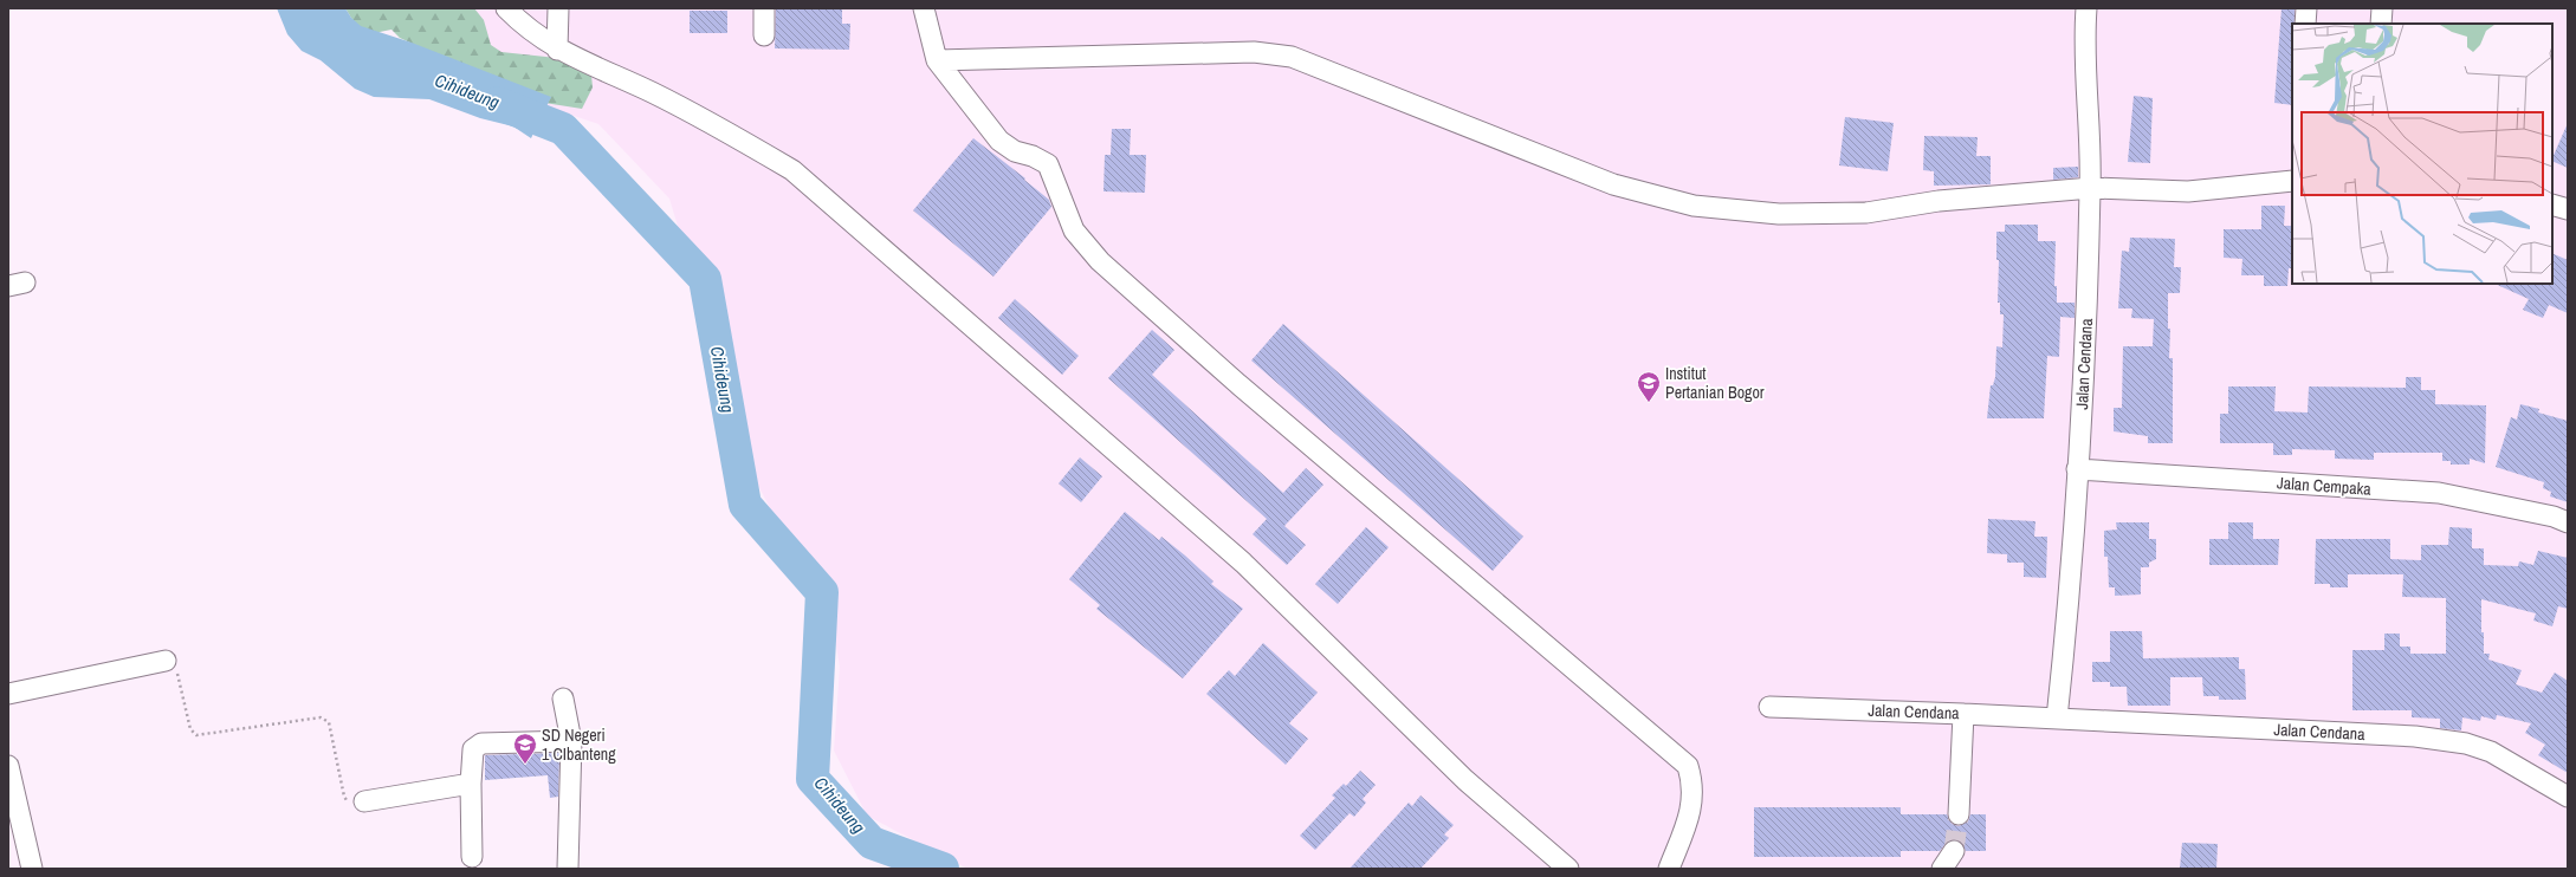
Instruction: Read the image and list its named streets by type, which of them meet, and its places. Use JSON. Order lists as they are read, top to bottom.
{
  "streets": {
    "street": ["Jalan Cendana", "Jalan Cempaka"]
  },
  "crossings": [
    ["Jalan Cendana", "Jalan Cempaka"]
  ],
  "water": ["Cihideung"],
  "places": {
    "school or university": ["Institut Pertanian Bogor", "SD Negeri 1 CIbanteng"]
  }
}
